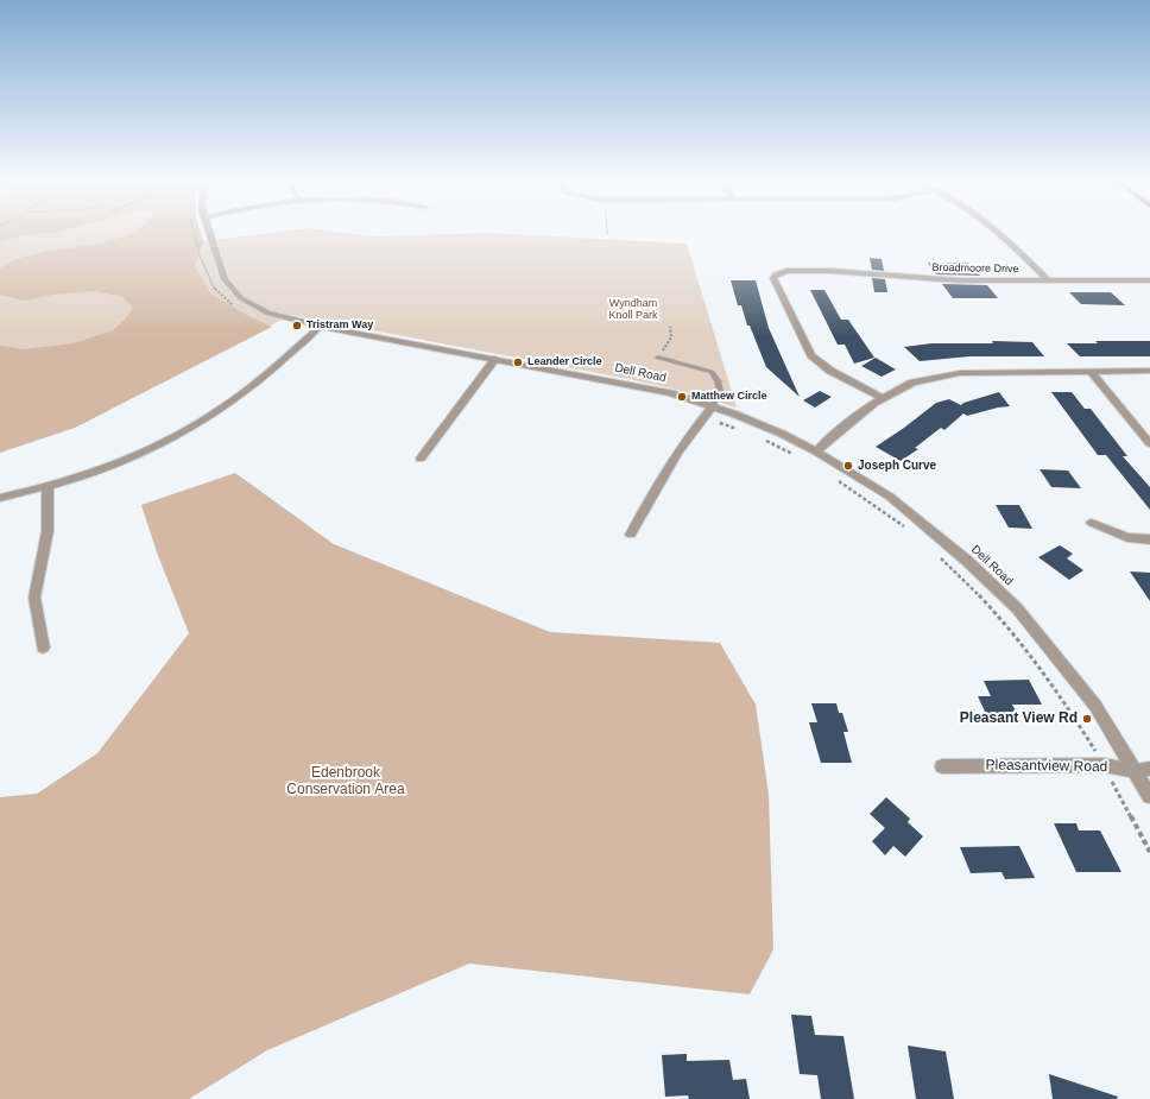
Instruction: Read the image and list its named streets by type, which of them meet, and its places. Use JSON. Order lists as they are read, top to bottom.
{
  "streets": {
    "street": ["Broadmoore Drive", "Dell Road", "Pleasantview Road"]
  },
  "crossings": [
    ["Dell Road", "Pleasantview Road"]
  ],
  "parks": ["Wyndham Knoll Park", "Edenbrook Conservation Area"],
  "places": [
    "Tristram Way",
    "Leander Circle",
    "Matthew Circle",
    "Joseph Curve",
    "Pleasant View Rd"
  ]
}
